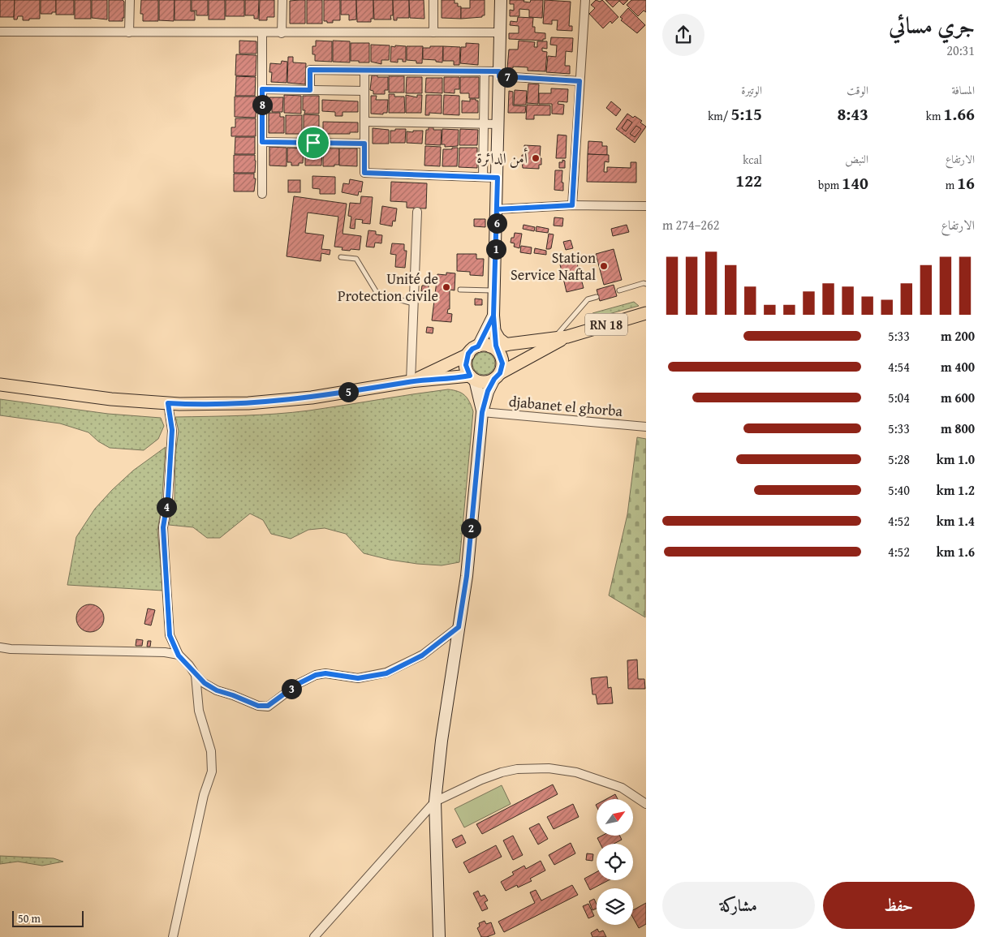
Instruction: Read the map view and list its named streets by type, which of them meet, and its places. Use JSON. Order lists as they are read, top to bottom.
{
  "streets": {
    "main road": ["RN 18"],
    "street": ["djabanet el ghorba"]
  },
  "places": ["أمن الدائرة", "Station Service Naftal", "Unité de Protection civile"],
  "scale_bar": "50 m",
  "north": "top right",
  "page": {
    "heading": ["جري مسائي", "20:31"],
    "pins": [
      "7",
      "8",
      "6",
      "1",
      "5",
      "4",
      "2",
      "3"
    ],
    "stats": [
      ["المسافة", "1.66 km"],
      ["الوقت", "8:43"],
      ["الوتيرة", "5:15 /km"],
      ["الارتفاع", "16 m"],
      ["النبض", "140 bpm"],
      ["kcal", "122"]
    ],
    "chart": ["الارتفاع", "262–274 m"],
    "list": [
      {
        "name": "200 m",
        "note": "5:33"
      },
      {
        "name": "400 m",
        "note": "4:54"
      },
      {
        "name": "600 m",
        "note": "5:04"
      },
      {
        "name": "800 m",
        "note": "5:33"
      },
      {
        "name": "1.0 km",
        "note": "5:28"
      },
      {
        "name": "1.2 km",
        "note": "5:40"
      },
      {
        "name": "1.4 km",
        "note": "4:52"
      },
      {
        "name": "1.6 km",
        "note": "4:52"
      }
    ],
    "buttons": ["حفظ", "مشاركة"],
    "scale": "50 m"
  }
}
